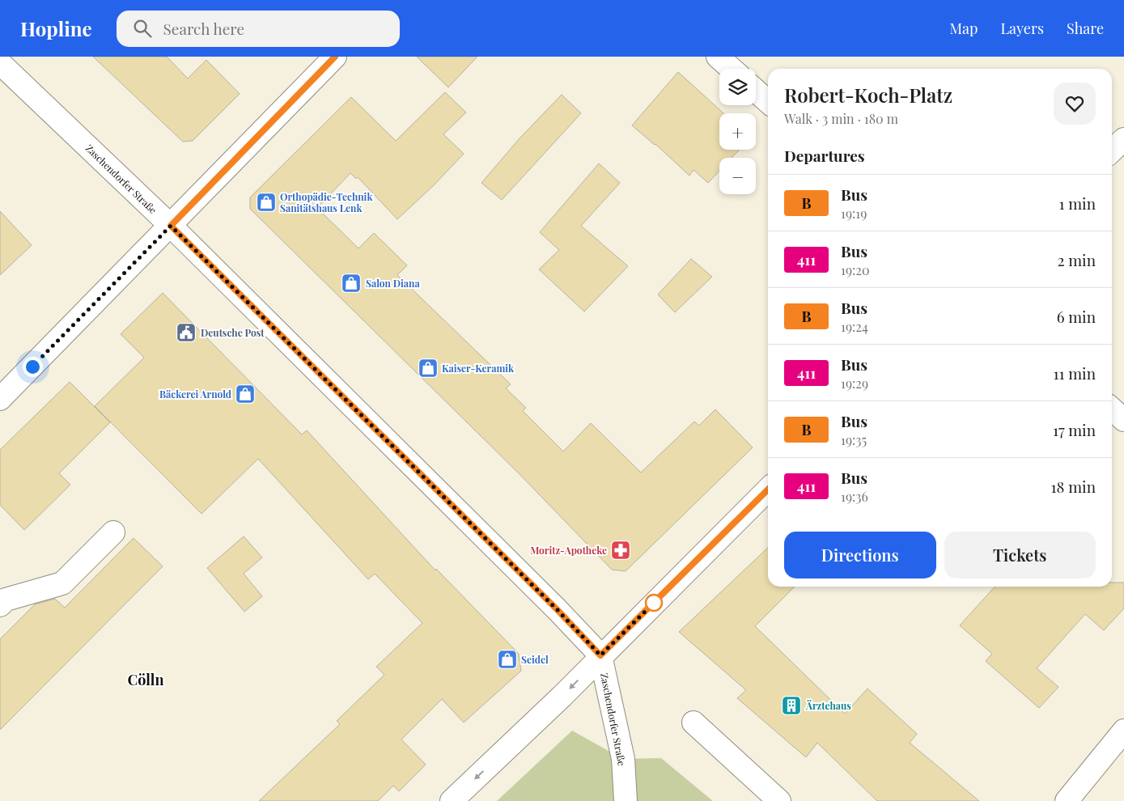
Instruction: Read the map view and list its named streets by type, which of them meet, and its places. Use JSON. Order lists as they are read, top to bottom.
{
  "streets": {
    "street": ["Zaschendorfer Straße"]
  },
  "districts": ["Cölln"],
  "places": {
    "shop": [
      "Orthopädie-Technik Sanitätshaus Lenk",
      "Salon Diana",
      "Kaiser-Keramik",
      "Bäckerei Arnold",
      "Seidel"
    ],
    "public building": ["Deutsche Post"],
    "pharmacy": ["Moritz-Apotheke"],
    "building": ["Ärztehaus"]
  },
  "lines": ["bus line B"],
  "page": {
    "header": "Hopline",
    "search": "Search here",
    "nav": ["Map", "Layers", "Share"],
    "map_buttons": ["+", "−"],
    "heading": [
      ["Robert-Koch-Platz", "Walk · 3 min · 180 m"],
      "Departures"
    ],
    "list": [
      {
        "mark": "B",
        "name": "Bus",
        "note": "19:19",
        "value": "1 min"
      },
      {
        "mark": "411",
        "name": "Bus",
        "note": "19:20",
        "value": "2 min"
      },
      {
        "mark": "B",
        "name": "Bus",
        "note": "19:24",
        "value": "6 min"
      },
      {
        "mark": "411",
        "name": "Bus",
        "note": "19:29",
        "value": "11 min"
      },
      {
        "mark": "B",
        "name": "Bus",
        "note": "19:35",
        "value": "17 min"
      },
      {
        "mark": "411",
        "name": "Bus",
        "note": "19:36",
        "value": "18 min"
      }
    ],
    "buttons": ["Directions", "Tickets"]
  }
}
